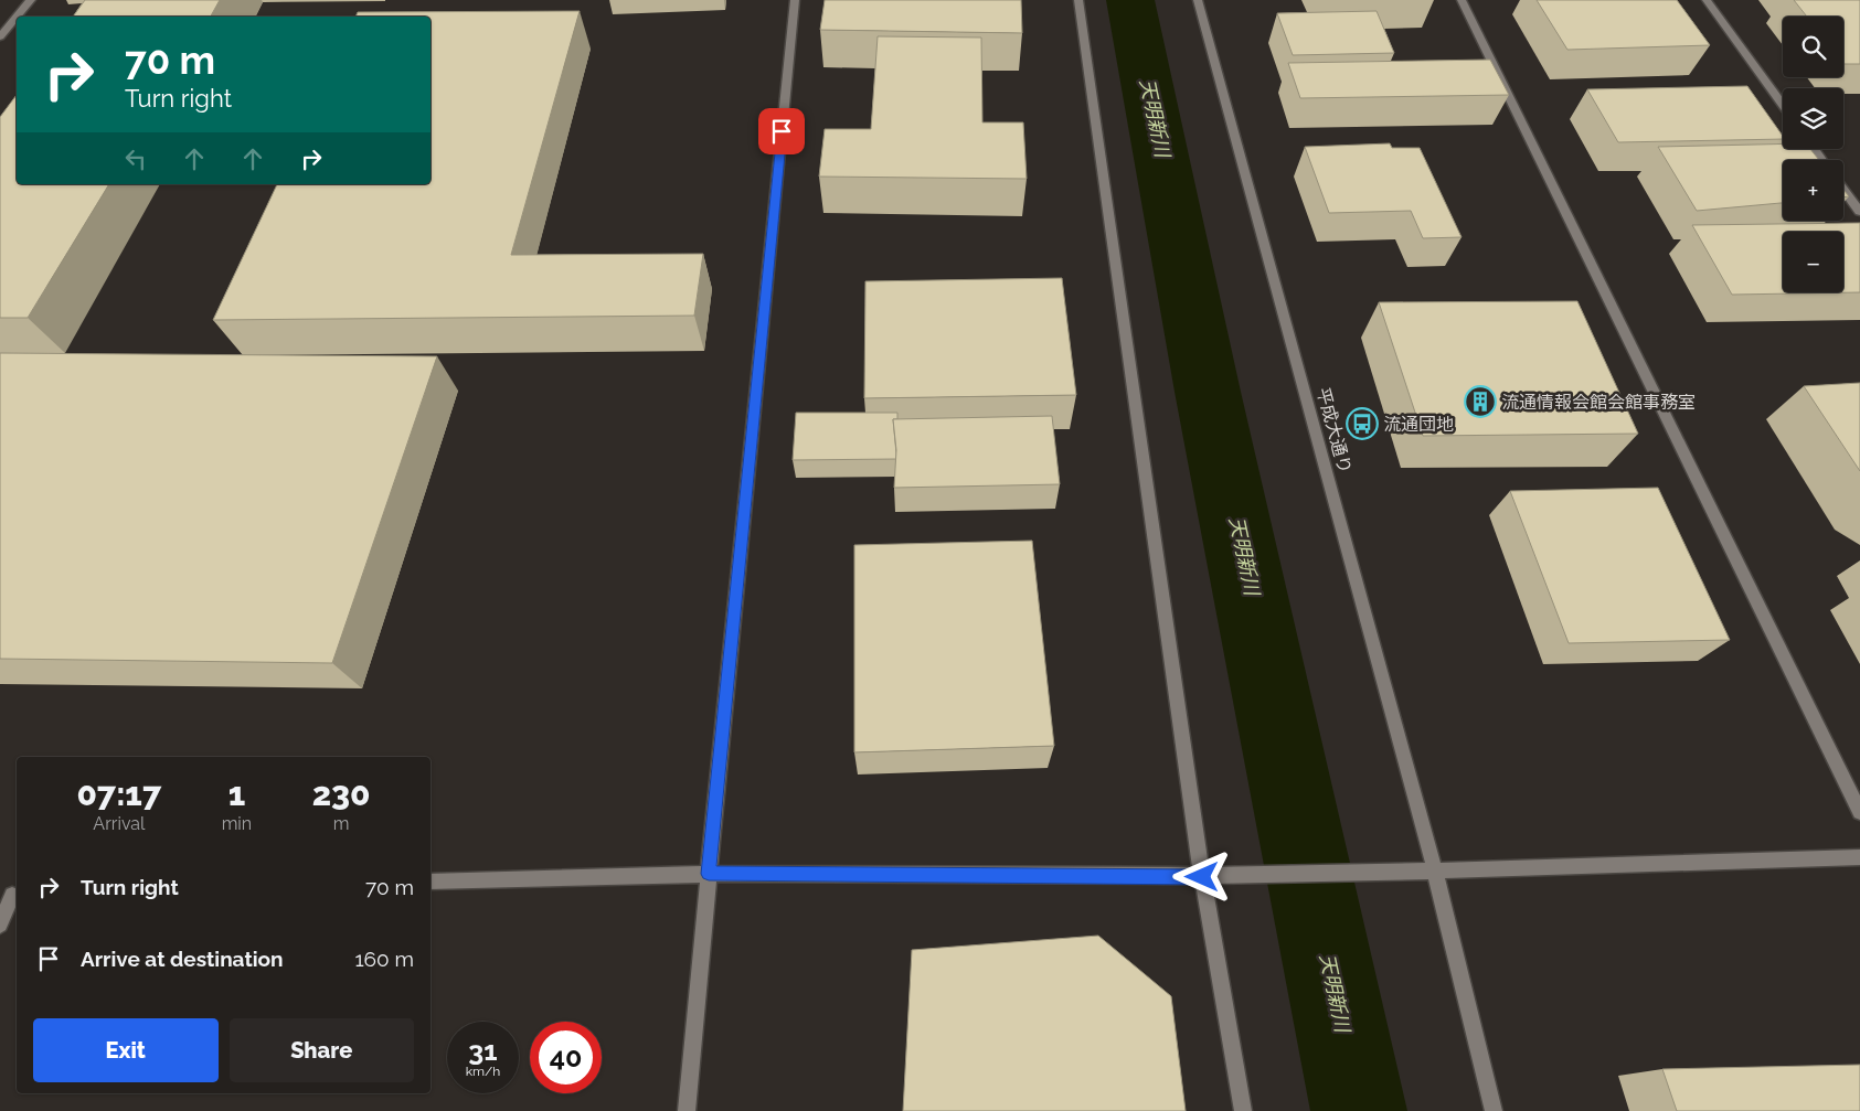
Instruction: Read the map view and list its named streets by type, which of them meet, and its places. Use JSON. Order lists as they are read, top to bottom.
{
  "streets": {
    "street": ["平成大通り"]
  },
  "water": ["天明新川"],
  "places": {
    "building": ["流通情報会館会館事務室"],
    "bus stop": ["流通団地"]
  },
  "page": {
    "map_buttons": ["+", "−"],
    "turn": ["70 m", "Turn right"],
    "eta": [
      "07:17",
      "Arrival",
      "1",
      "min",
      "230",
      "m"
    ],
    "list": [
      {
        "name": "Turn right",
        "value": "70 m"
      },
      {
        "name": "Arrive at destination",
        "value": "160 m"
      }
    ],
    "buttons": ["Exit", "Share"],
    "speed": "31 km/h",
    "limit": "40"
  }
}
